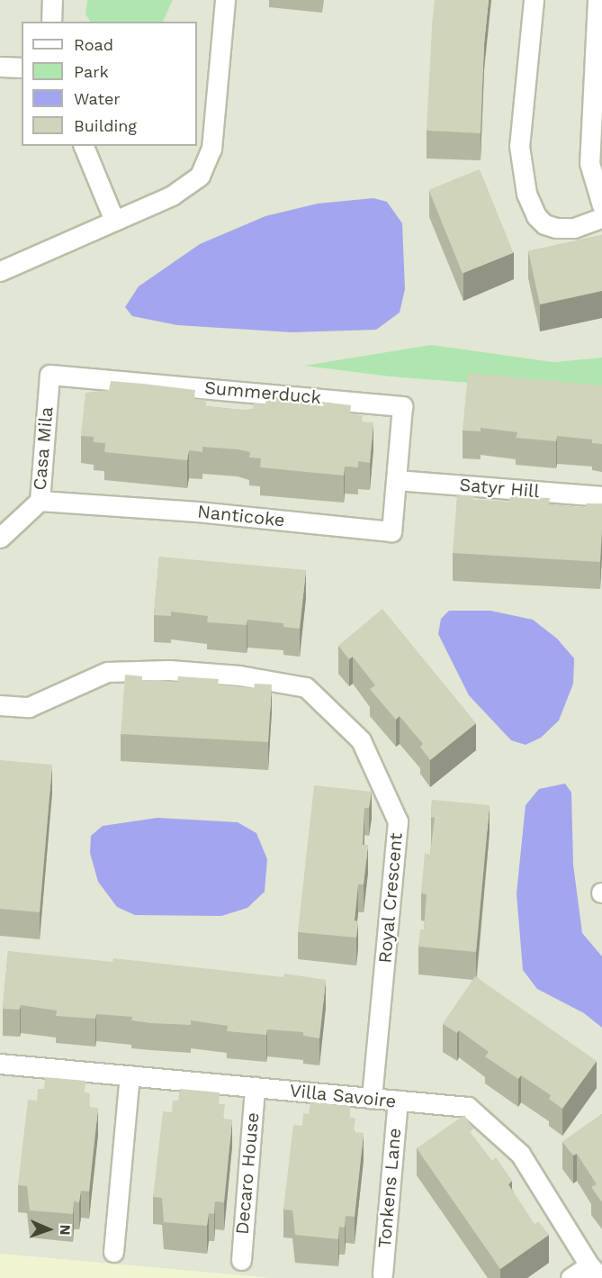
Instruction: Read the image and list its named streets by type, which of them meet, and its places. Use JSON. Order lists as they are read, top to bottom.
{
  "streets": {
    "street": [
      "Summerduck",
      "Casa Mila",
      "Satyr Hill",
      "Nanticoke",
      "Royal Crescent",
      "Villa Savoire",
      "Decaro House",
      "Tonkens Lane"
    ]
  },
  "crossings": [
    ["Summerduck", "Casa Mila"],
    ["Summerduck", "Satyr Hill"],
    ["Summerduck", "Nanticoke"],
    ["Casa Mila", "Nanticoke"],
    ["Satyr Hill", "Nanticoke"],
    ["Royal Crescent", "Villa Savoire"],
    ["Villa Savoire", "Decaro House"],
    ["Villa Savoire", "Tonkens Lane"]
  ],
  "legend": [
    "Road",
    "Park",
    "Water",
    "Building"
  ],
  "north": "right"
}
